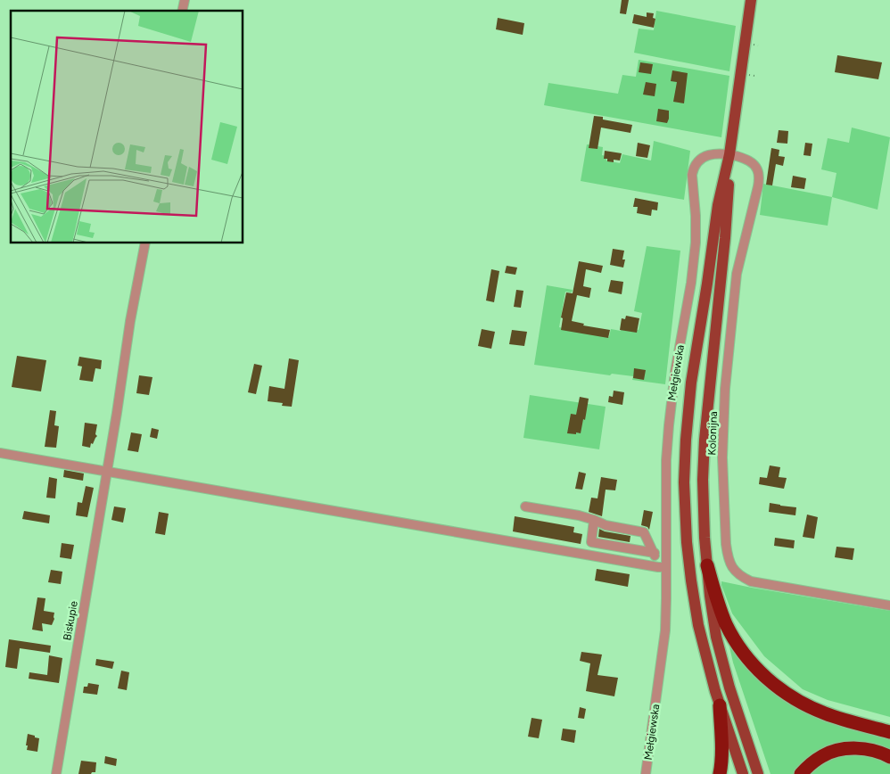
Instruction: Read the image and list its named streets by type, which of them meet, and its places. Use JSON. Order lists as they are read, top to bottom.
{
  "streets": {
    "street": ["Mełgiewska", "Kolonijna", "Biskupie"]
  },
  "crossings": [
    ["Mełgiewska", "Kolonijna"]
  ]
}
